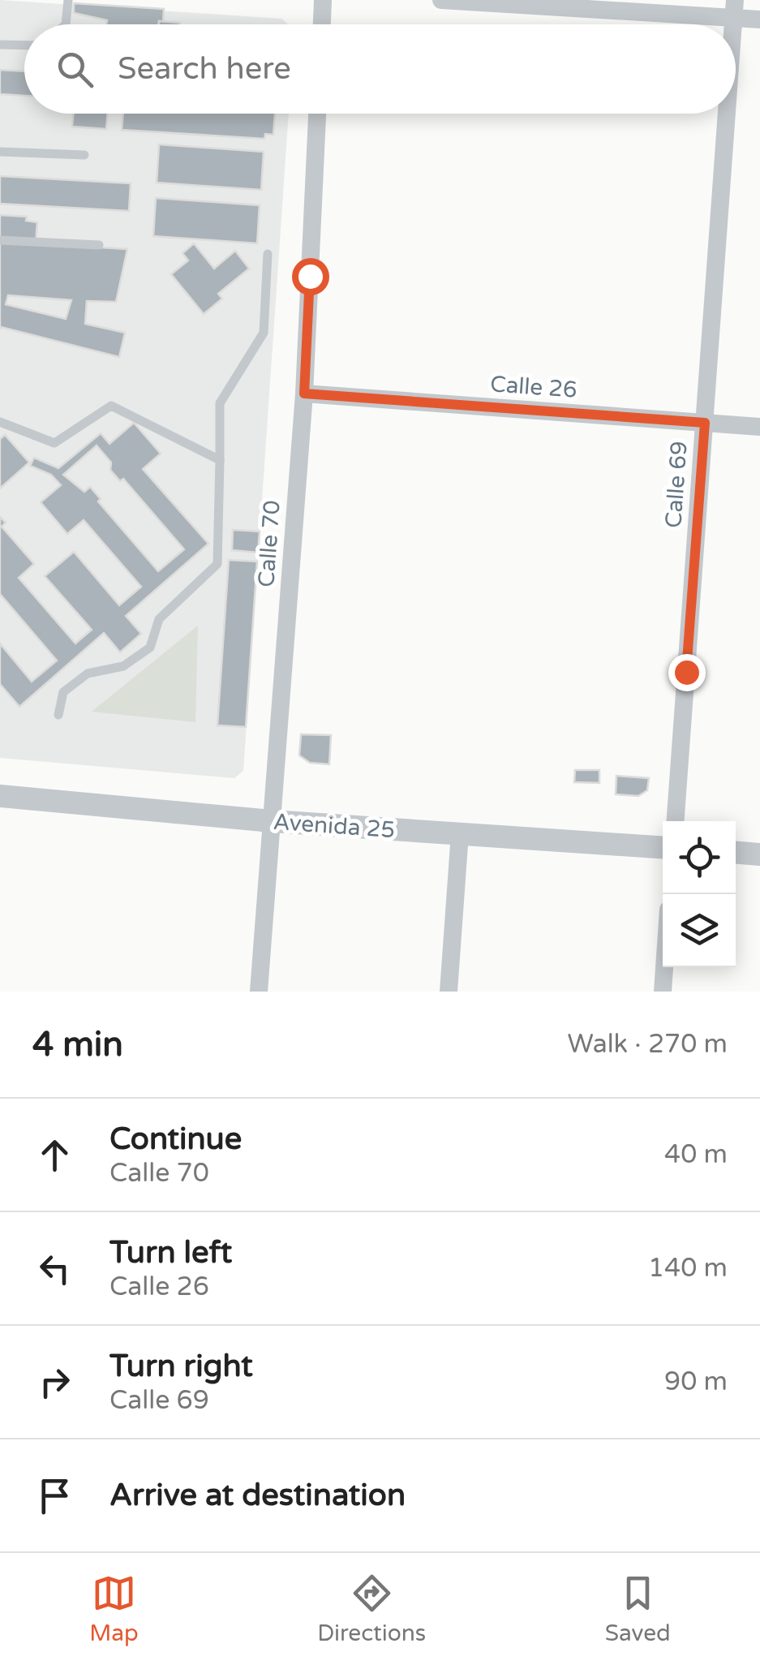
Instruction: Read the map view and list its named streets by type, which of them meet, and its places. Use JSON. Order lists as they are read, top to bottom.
{
  "streets": {
    "street": [
      "Calle 26",
      "Calle 69",
      "Calle 70",
      "Avenida 25"
    ]
  },
  "crossings": [
    ["Calle 26", "Calle 69"],
    ["Calle 26", "Calle 70"],
    ["Calle 70", "Avenida 25"]
  ],
  "page": {
    "search": "Search here",
    "heading": ["4 min", "Walk · 270 m"],
    "list": [
      ["Continue", "Calle 70", "40 m"],
      ["Turn left", "Calle 26", "140 m"],
      ["Turn right", "Calle 69", "90 m"],
      "Arrive at destination"
    ],
    "nav": ["Map", "Directions", "Saved"]
  }
}
